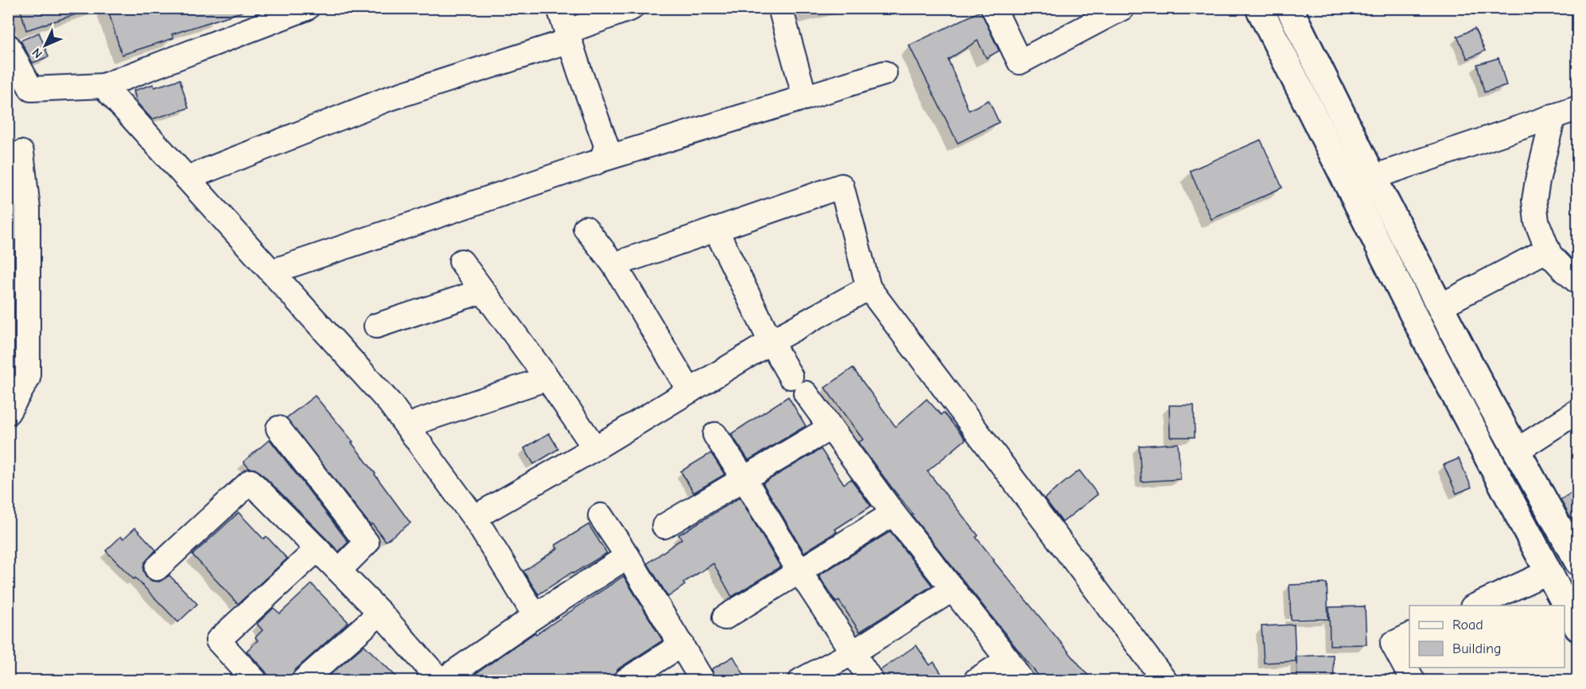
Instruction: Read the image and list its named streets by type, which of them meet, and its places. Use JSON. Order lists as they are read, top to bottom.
{
  "legend": ["Road", "Building"],
  "north": "bottom left"
}
